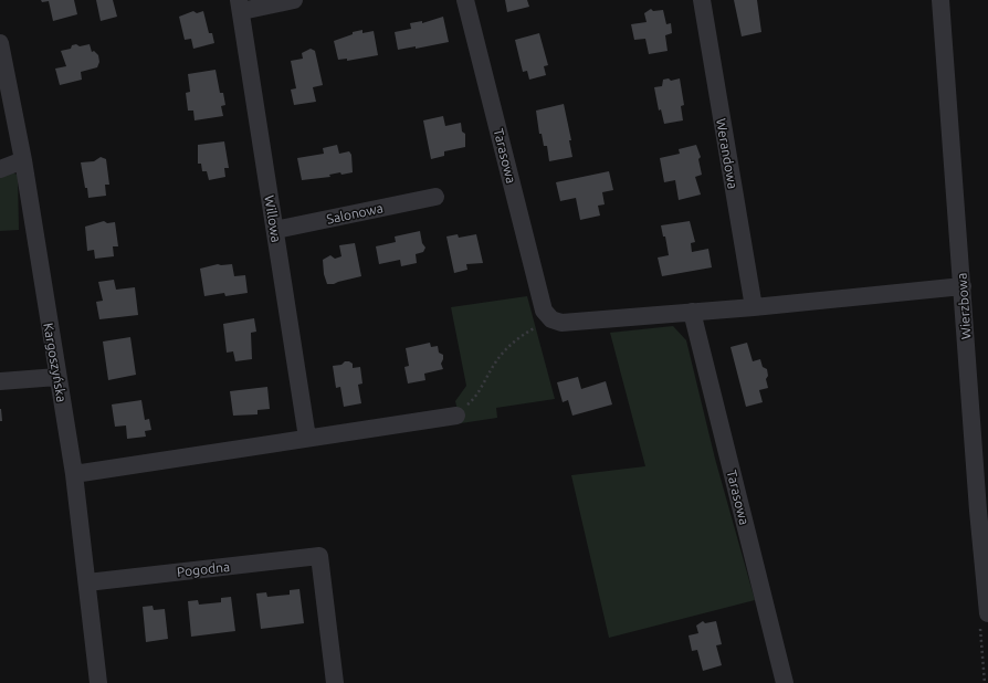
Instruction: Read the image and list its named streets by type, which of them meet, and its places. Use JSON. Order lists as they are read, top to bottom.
{
  "streets": {
    "street": [
      "Werandowa",
      "Tarasowa",
      "Salonowa",
      "Willowa",
      "Wierzbowa",
      "Kargoszyńska",
      "Pogodna"
    ]
  },
  "crossings": [
    ["Salonowa", "Willowa"],
    ["Kargoszyńska", "Pogodna"]
  ]
}
